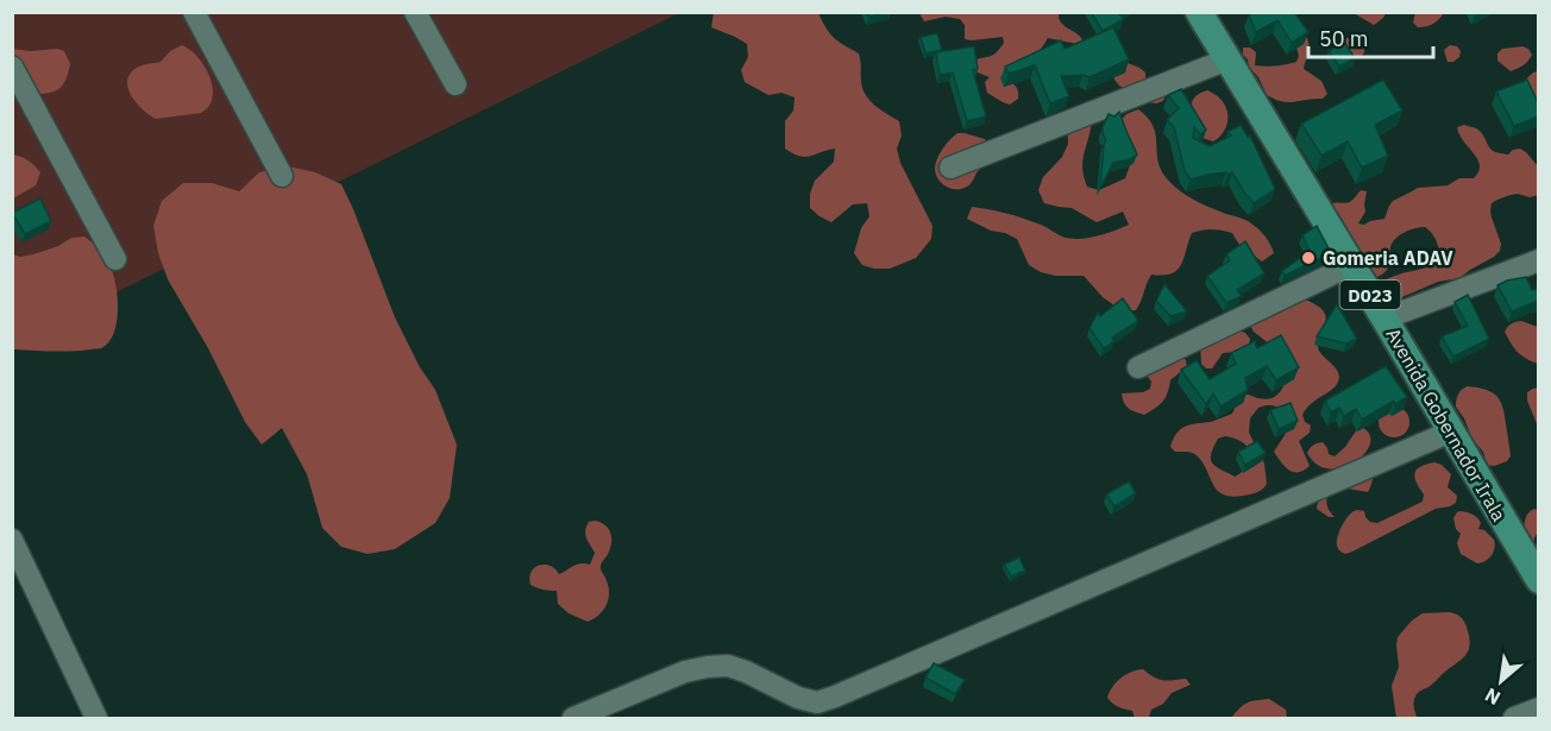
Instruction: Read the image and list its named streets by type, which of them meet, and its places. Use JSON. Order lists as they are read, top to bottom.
{
  "streets": {
    "main road": ["D023", "Avenida Gobernador Irala"]
  },
  "places": ["Gomeria ADAV"],
  "scale_bar": "50 m",
  "north": "bottom left"
}
